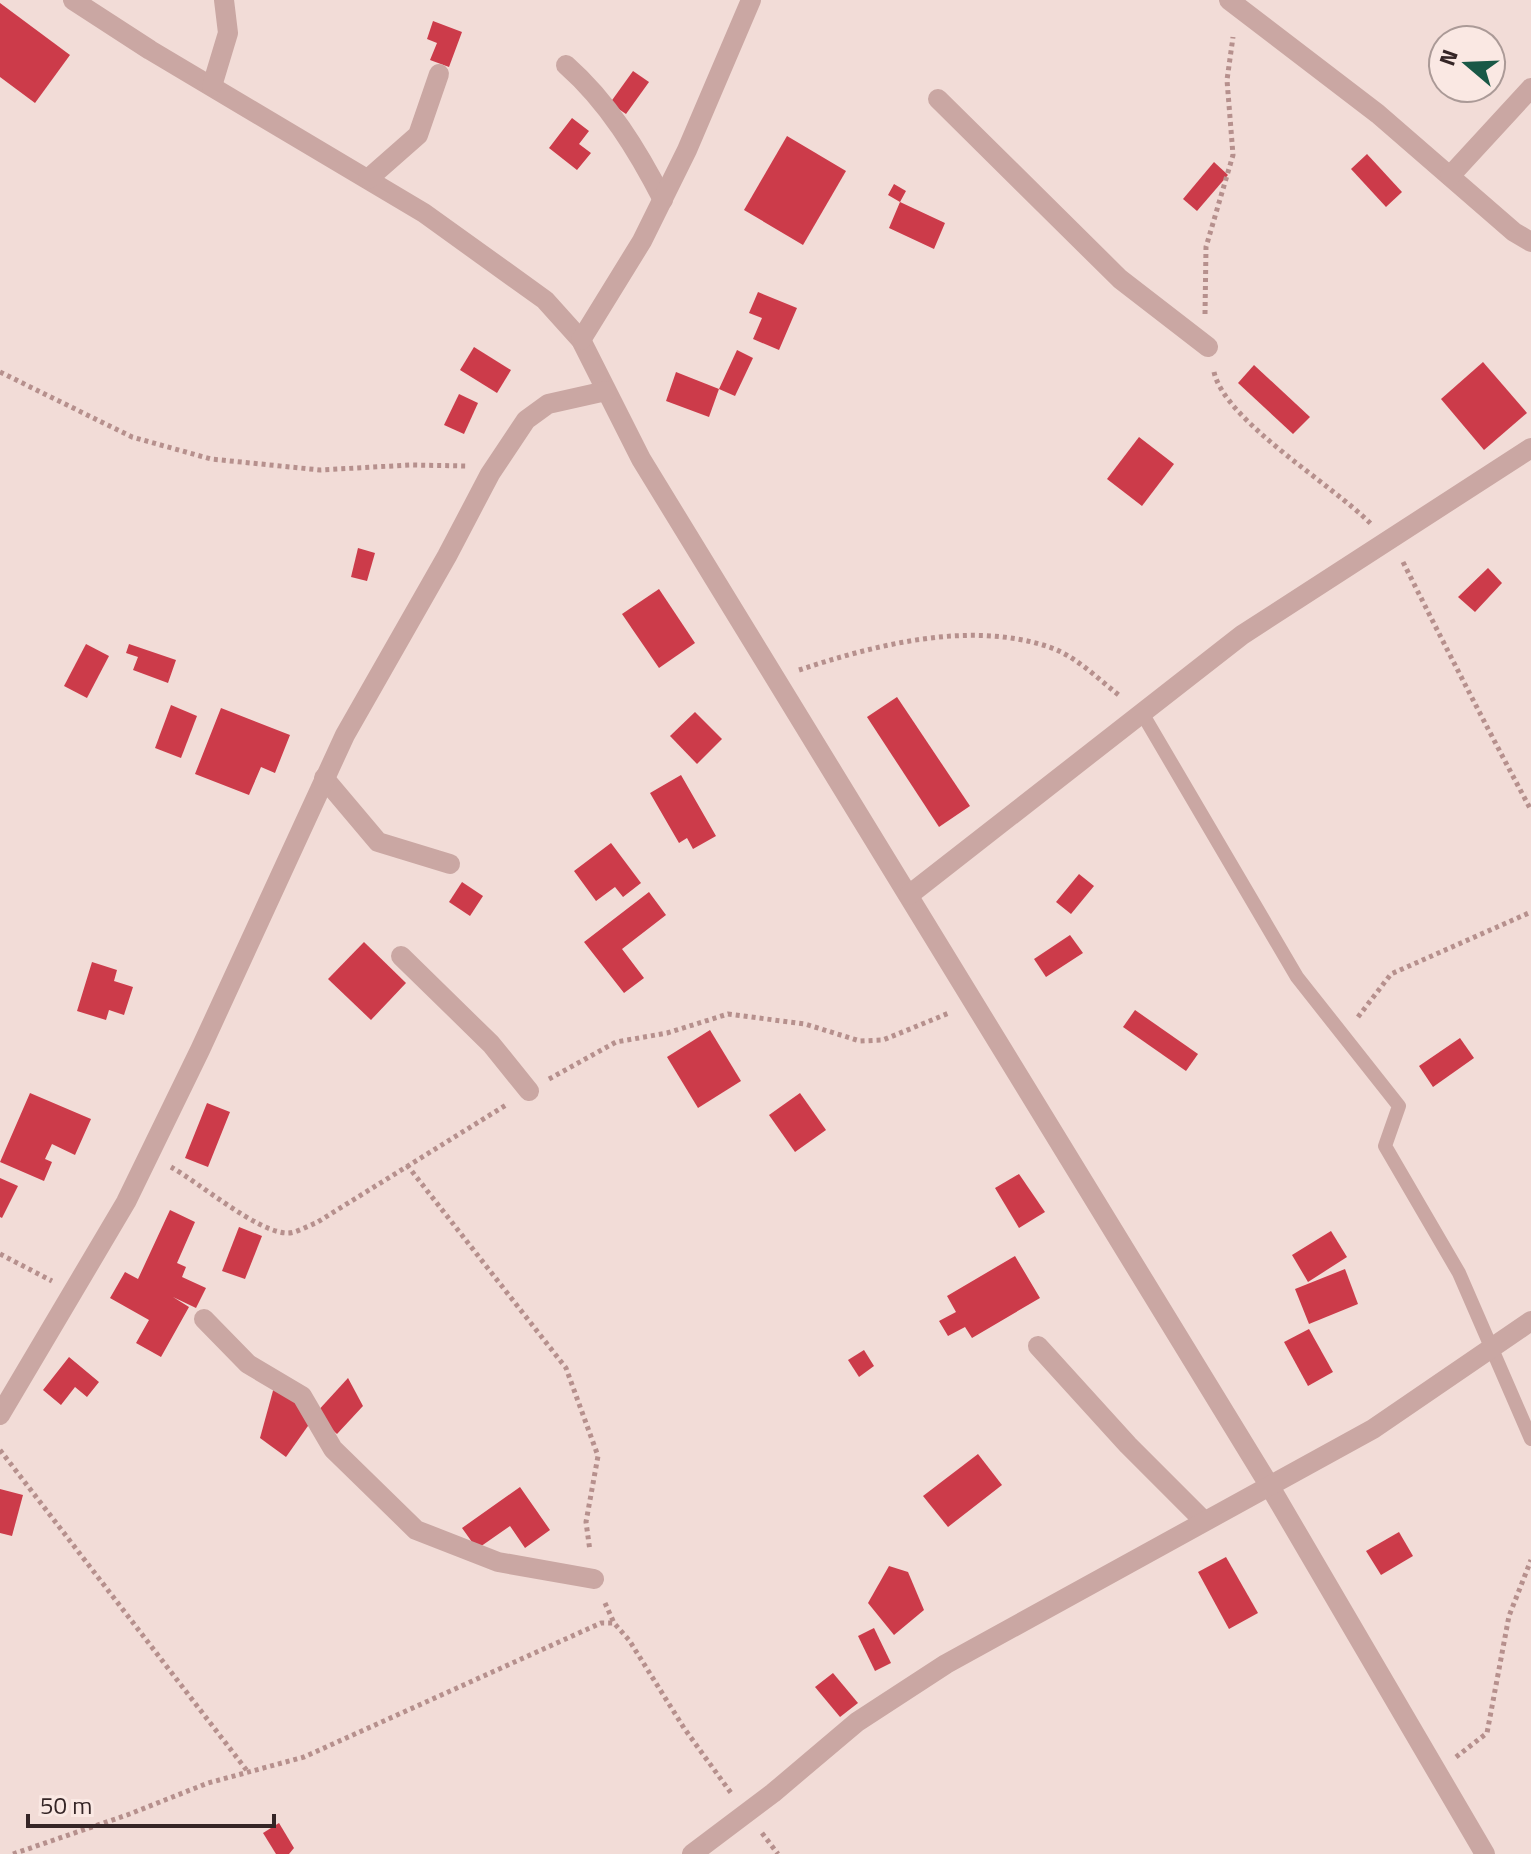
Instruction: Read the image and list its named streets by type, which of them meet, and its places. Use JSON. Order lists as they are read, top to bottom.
{
  "scale_bar": "50 m",
  "north": "left"
}
